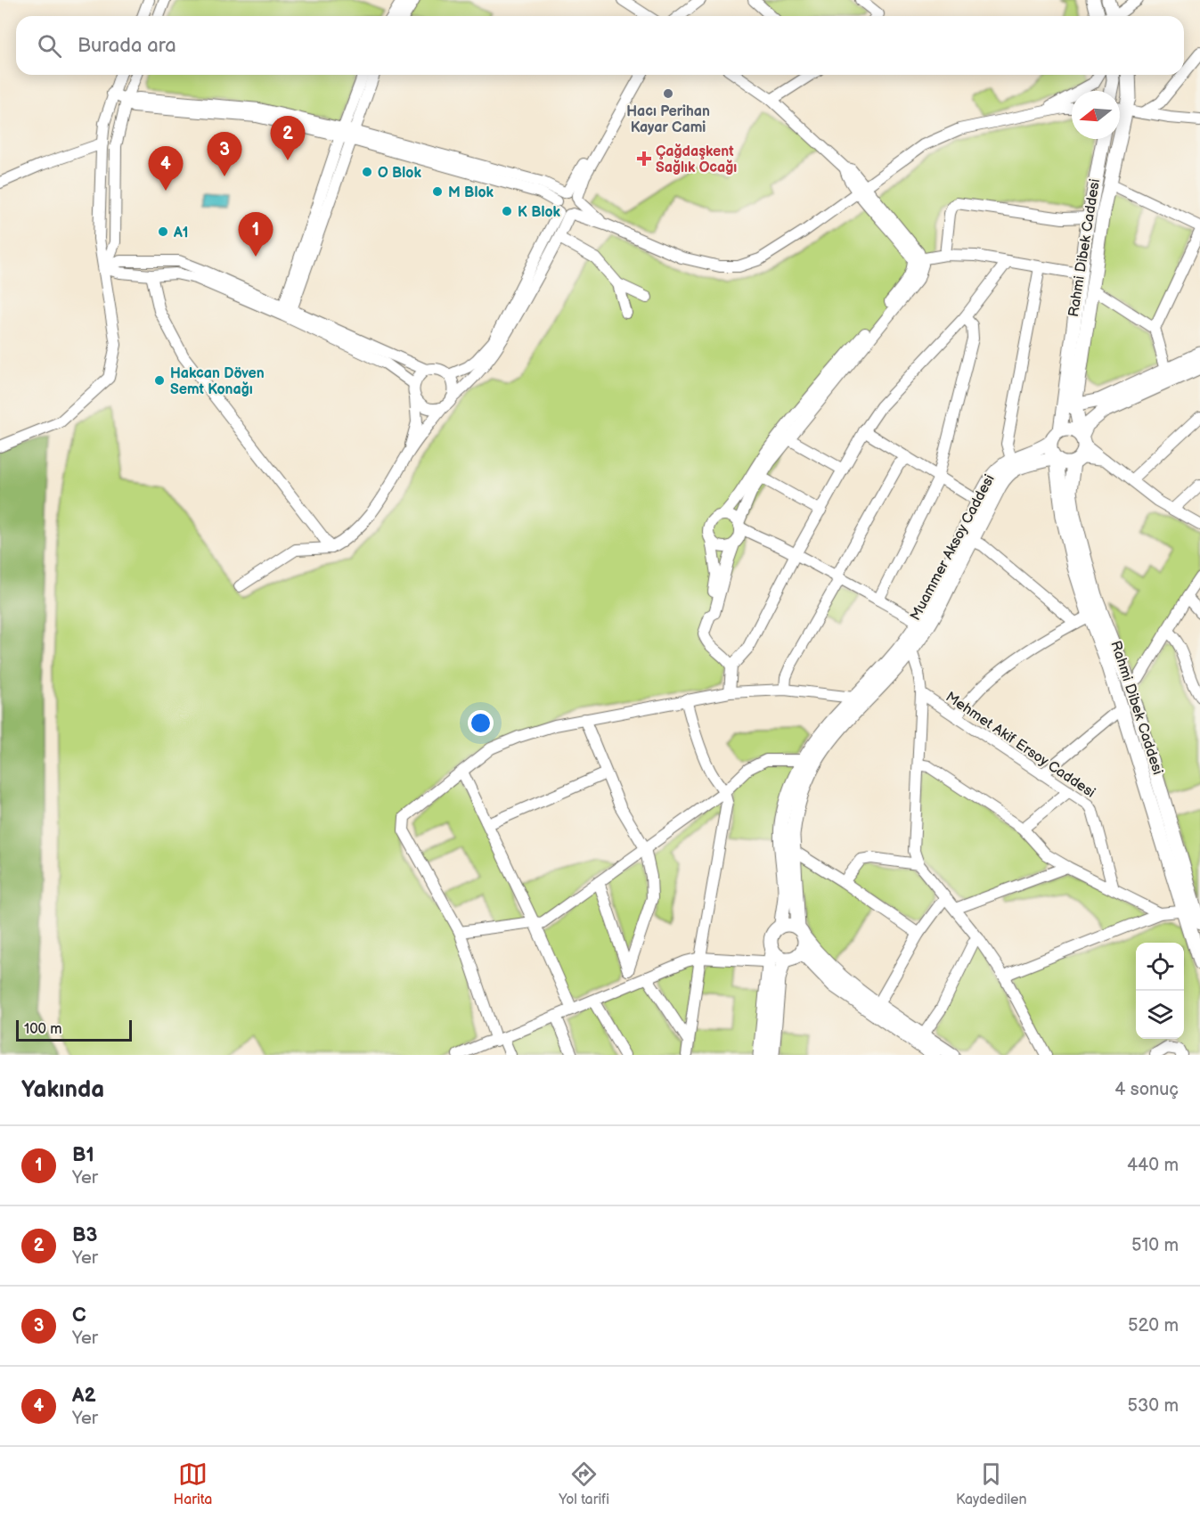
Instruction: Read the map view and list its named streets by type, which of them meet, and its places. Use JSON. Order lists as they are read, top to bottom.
{
  "streets": {
    "main road": ["Rahmi Dibek Caddesi", "Muammer Aksoy Caddesi"],
    "street": ["Mehmet Akif Ersoy Caddesi"]
  },
  "crossings": [
    ["Rahmi Dibek Caddesi", "Muammer Aksoy Caddesi"]
  ],
  "places": {
    "other": [
      "Hacı Perihan Kayar Cami",
      "O Blok",
      "M Blok",
      "K Blok",
      "A1",
      "Hakcan Döven Semt Konağı"
    ],
    "health": ["Çağdaşkent Sağlık Ocağı"]
  },
  "scale_bar": "100 m",
  "north": "left",
  "page": {
    "search": "Burada ara",
    "pins": [
      "2",
      "3",
      "4",
      "1"
    ],
    "scale": "100 m",
    "heading": ["Yakında", "4 sonuç"],
    "list": [
      {
        "mark": "1",
        "name": "B1",
        "note": "Yer",
        "value": "440 m"
      },
      {
        "mark": "2",
        "name": "B3",
        "note": "Yer",
        "value": "510 m"
      },
      {
        "mark": "3",
        "name": "C",
        "note": "Yer",
        "value": "520 m"
      },
      {
        "mark": "4",
        "name": "A2",
        "note": "Yer",
        "value": "530 m"
      }
    ],
    "nav": ["Harita", "Yol tarifi", "Kaydedilen"]
  }
}
